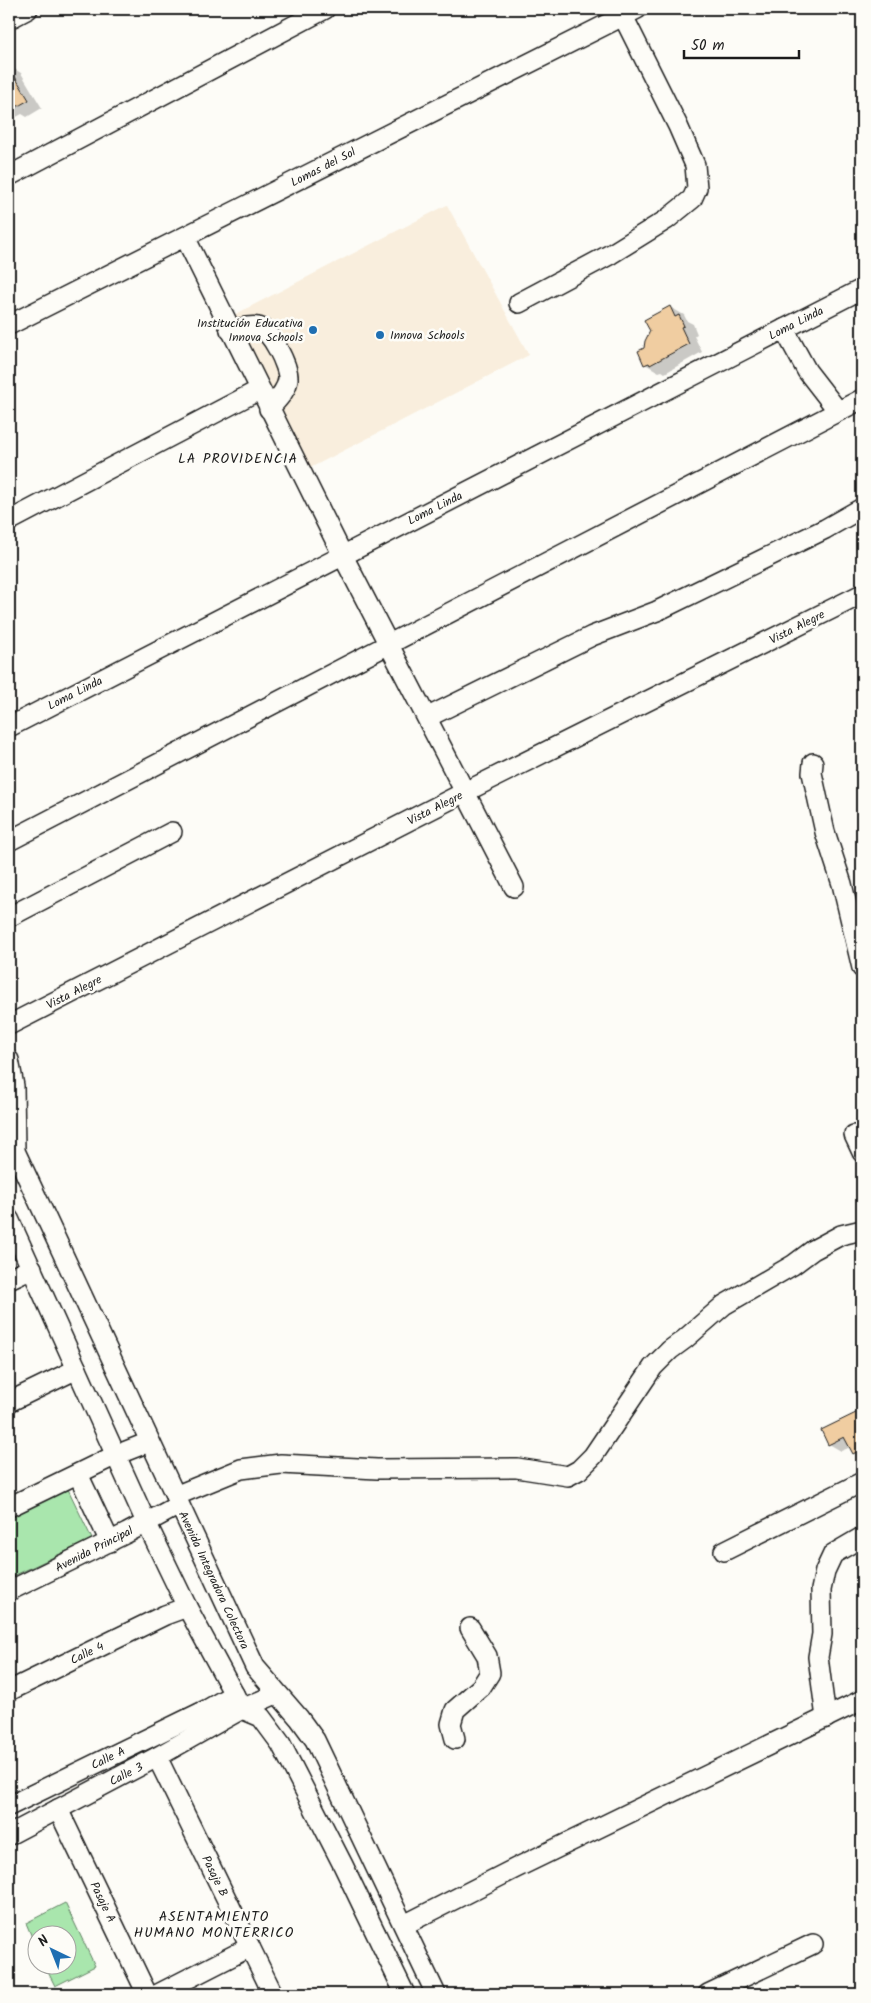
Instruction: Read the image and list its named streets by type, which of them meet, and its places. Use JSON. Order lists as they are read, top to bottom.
{
  "streets": {
    "street": [
      "Lomas del Sol",
      "Loma Linda",
      "Vista Alegre",
      "Avenida Principal",
      "Avenida Integradora Colectora",
      "Calle 4",
      "Calle A",
      "Calle 3",
      "Pasaje B",
      "Pasaje A"
    ]
  },
  "crossings": [
    ["Avenida Principal", "Avenida Integradora Colectora"],
    ["Calle A", "Calle 3"],
    ["Calle 3", "Pasaje B"],
    ["Calle 3", "Pasaje A"]
  ],
  "districts": ["LA PROVIDENCIA", "ASENTAMIENTO HUMANO MONTERRICO"],
  "places": ["Institución Educativa Innova Schools", "Innova Schools"],
  "scale_bar": "50 m",
  "north": "top left"
}
